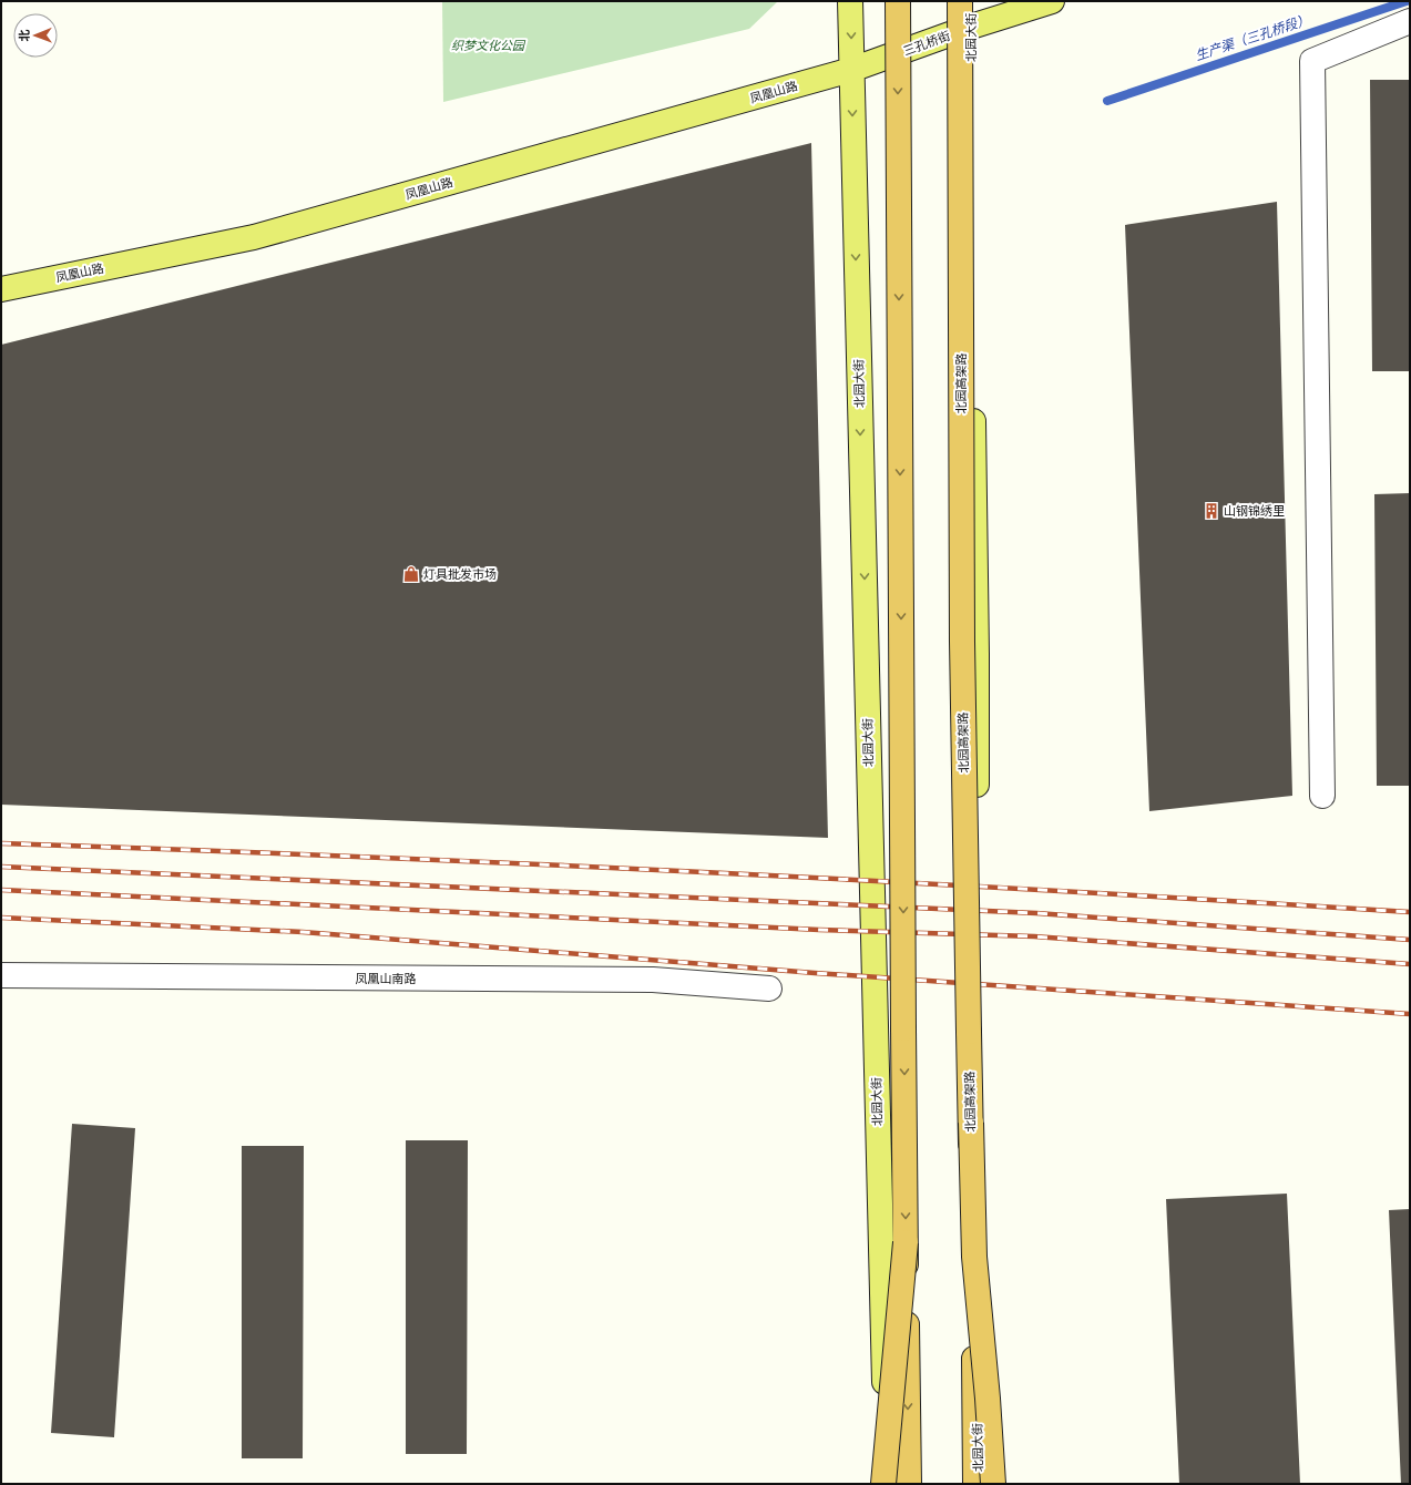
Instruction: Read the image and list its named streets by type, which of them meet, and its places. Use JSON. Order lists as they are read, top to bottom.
{
  "streets": {
    "highway": ["北园高架路"],
    "main road": ["北园大街", "三孔桥街", "凤凰山路"],
    "street": ["凤凰山南路"]
  },
  "crossings": [
    ["北园大街", "三孔桥街"],
    ["北园大街", "凤凰山路"],
    ["北园大街", "北园高架路"],
    ["三孔桥街", "凤凰山路"]
  ],
  "water": ["生产渠（三孔桥段）"],
  "parks": ["织梦文化公园"],
  "places": {
    "building": ["山钢锦绣里"],
    "shop": ["灯具批发市场"]
  },
  "north": "left"
}
